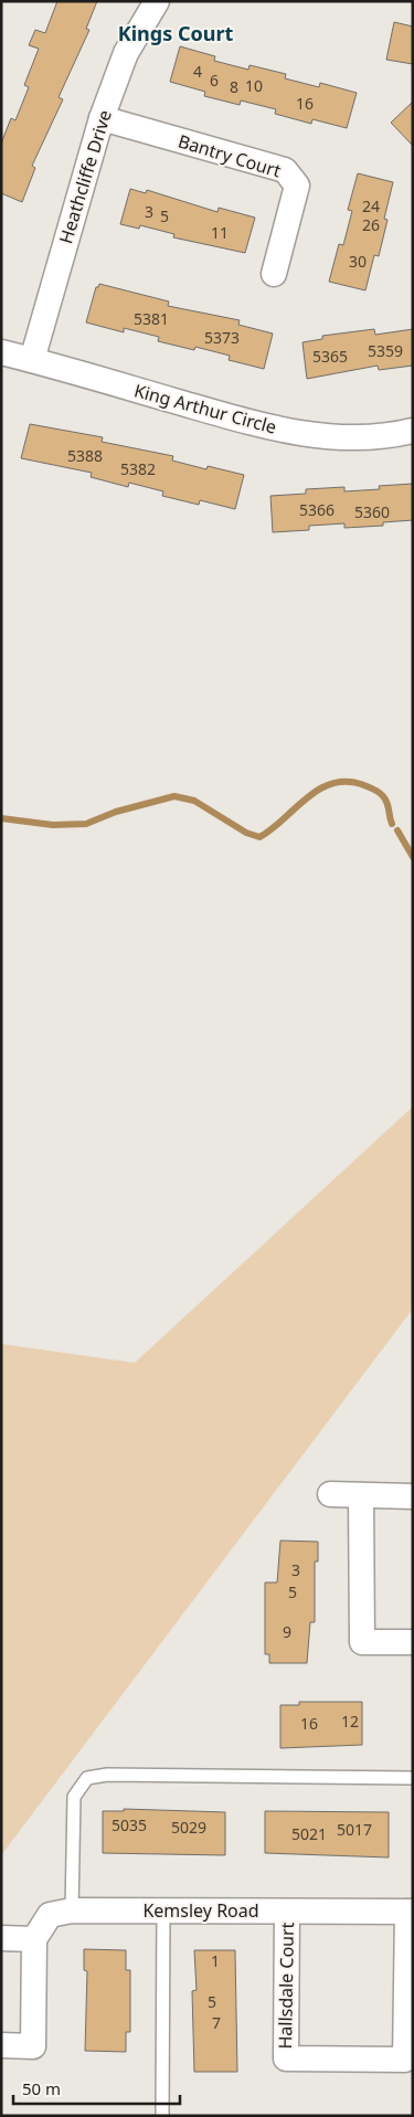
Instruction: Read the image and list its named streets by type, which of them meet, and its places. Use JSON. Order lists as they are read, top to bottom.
{
  "streets": {
    "street": [
      "Bantry Court",
      "Heathcliffe Drive",
      "King Arthur Circle",
      "Kemsley Road",
      "Hallsdale Court"
    ]
  },
  "crossings": [
    ["Bantry Court", "Heathcliffe Drive"],
    ["Heathcliffe Drive", "King Arthur Circle"],
    ["Kemsley Road", "Hallsdale Court"]
  ],
  "districts": ["Kings Court"],
  "house_numbers": [
    "4",
    "6",
    "10",
    "8",
    "16",
    "24",
    "3",
    "5",
    "26",
    "11",
    "30",
    "5381",
    "5373",
    "5359",
    "5365",
    "5388",
    "5382",
    "5366",
    "5360",
    "3",
    "5",
    "9",
    "12",
    "16",
    "5035",
    "5029",
    "5017",
    "5021",
    "1",
    "5",
    "7"
  ],
  "scale_bar": "50 m"
}
